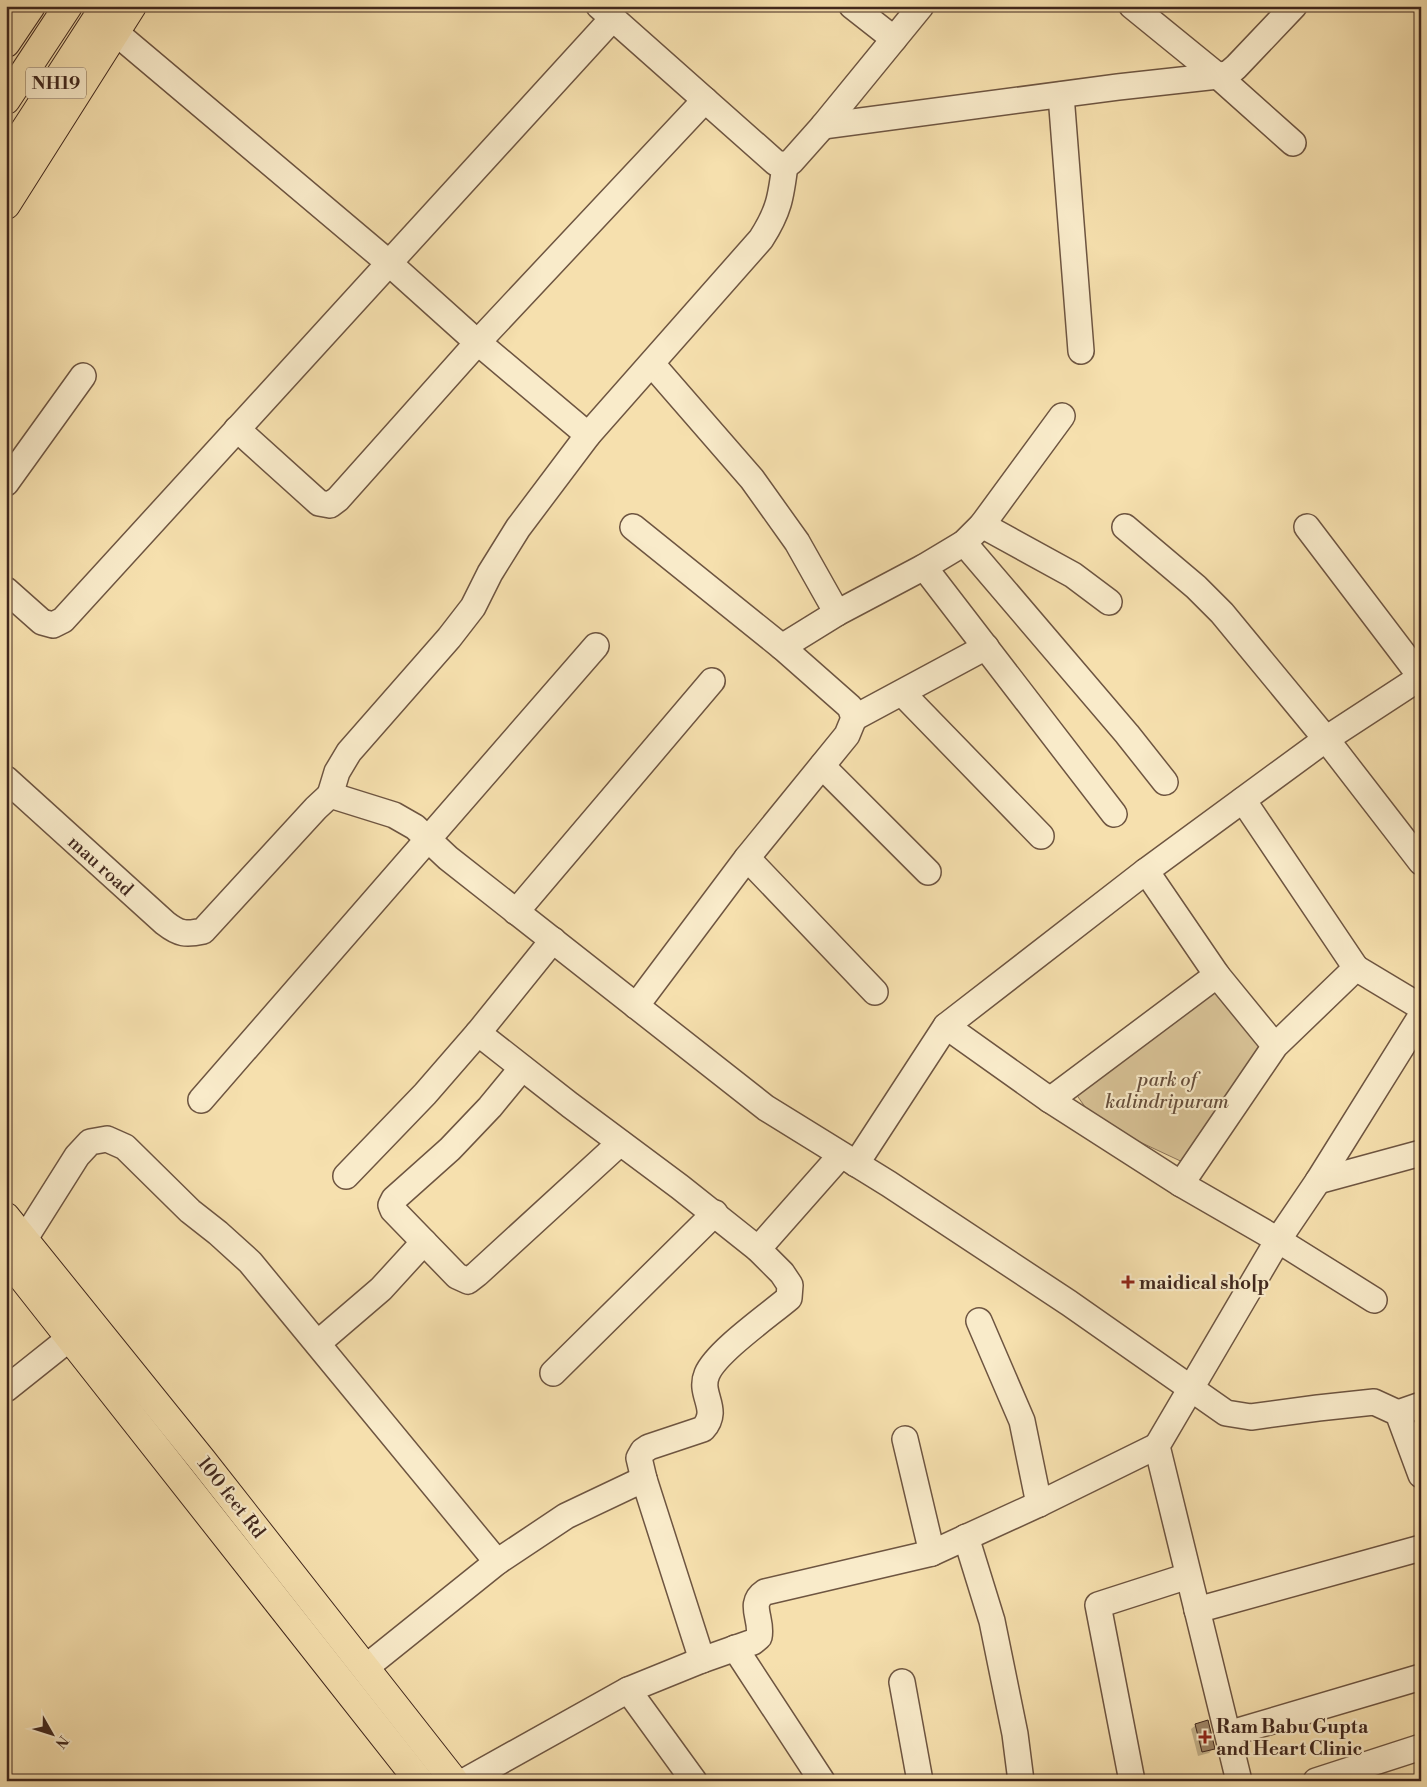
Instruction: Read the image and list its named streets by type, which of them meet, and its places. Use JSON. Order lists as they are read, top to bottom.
{
  "streets": {
    "main road": ["NH19", "100 feet Rd"],
    "street": ["mau road"]
  },
  "parks": ["park of kalindripuram"],
  "places": {
    "health": ["maidical sho[p", "Ram Babu Gupta and Heart Clinic"]
  },
  "north": "bottom right"
}
